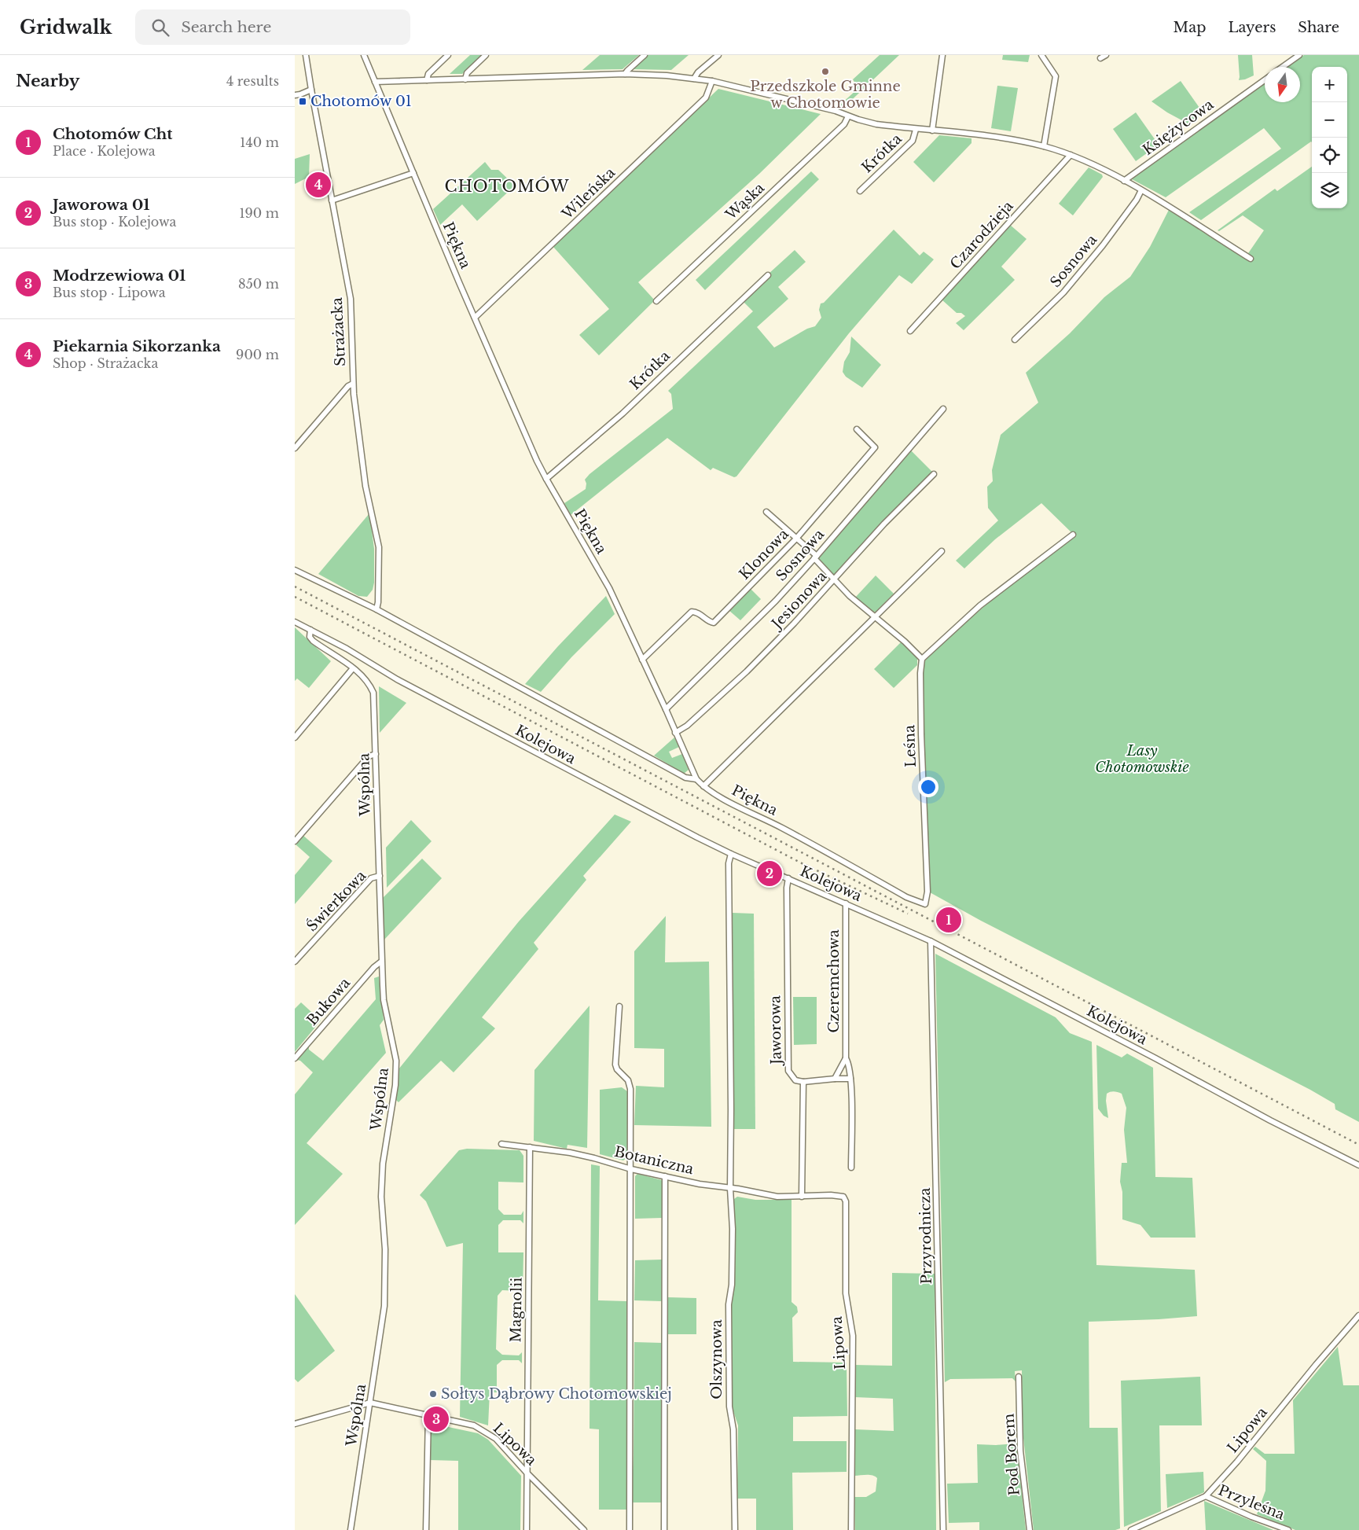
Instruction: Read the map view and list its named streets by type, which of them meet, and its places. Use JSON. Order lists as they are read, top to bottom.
{
  "streets": {
    "street": [
      "Księżycowa",
      "Krótka",
      "Wileńska",
      "Wąska",
      "Czarodzieja",
      "Piękna",
      "Sosnowa",
      "Strażacka",
      "Klonowa",
      "Jesionowa",
      "Kolejowa",
      "Leśna",
      "Wspólna",
      "Świerkowa",
      "Czeremchowa",
      "Bukowa",
      "Jaworowa",
      "Botaniczna",
      "Przyrodnicza",
      "Magnolii",
      "Lipowa",
      "Olszynowa",
      "Pod Borem",
      "Przyleśna"
    ]
  },
  "crossings": [
    ["Krótka", "Piękna"],
    ["Wileńska", "Piękna"],
    ["Piękna", "Sosnowa"],
    ["Piękna", "Klonowa"],
    ["Piękna", "Jesionowa"],
    ["Piękna", "Leśna"],
    ["Kolejowa", "Wspólna"],
    ["Kolejowa", "Czeremchowa"],
    ["Kolejowa", "Jaworowa"],
    ["Kolejowa", "Przyrodnicza"],
    ["Kolejowa", "Olszynowa"],
    ["Wspólna", "Świerkowa"],
    ["Wspólna", "Bukowa"],
    ["Wspólna", "Lipowa"],
    ["Botaniczna", "Magnolii"],
    ["Botaniczna", "Lipowa"],
    ["Botaniczna", "Olszynowa"],
    ["Magnolii", "Lipowa"],
    ["Lipowa", "Przyleśna"]
  ],
  "districts": ["CHOTOMÓW"],
  "parks": ["Lasy Chotomowskie"],
  "places": {
    "other": ["Przedszkole Gminne w Chotomowie", "Sołtys Dąbrowy Chotomowskiej"],
    "transit": ["Chotomów 01"]
  },
  "north": "bottom",
  "page": {
    "header": "Gridwalk",
    "search": "Search here",
    "nav": ["Map", "Layers", "Share"],
    "heading": ["Nearby", "4 results"],
    "map_buttons": ["+", "−"],
    "list": [
      {
        "mark": "1",
        "name": "Chotomów Cht",
        "note": "Place · Kolejowa",
        "value": "140 m"
      },
      {
        "mark": "2",
        "name": "Jaworowa 01",
        "note": "Bus stop · Kolejowa",
        "value": "190 m"
      },
      {
        "mark": "3",
        "name": "Modrzewiowa 01",
        "note": "Bus stop · Lipowa",
        "value": "850 m"
      },
      {
        "mark": "4",
        "name": "Piekarnia Sikorzanka",
        "note": "Shop · Strażacka",
        "value": "900 m"
      }
    ],
    "pins": [
      "4",
      "2",
      "1",
      "3"
    ]
  }
}
